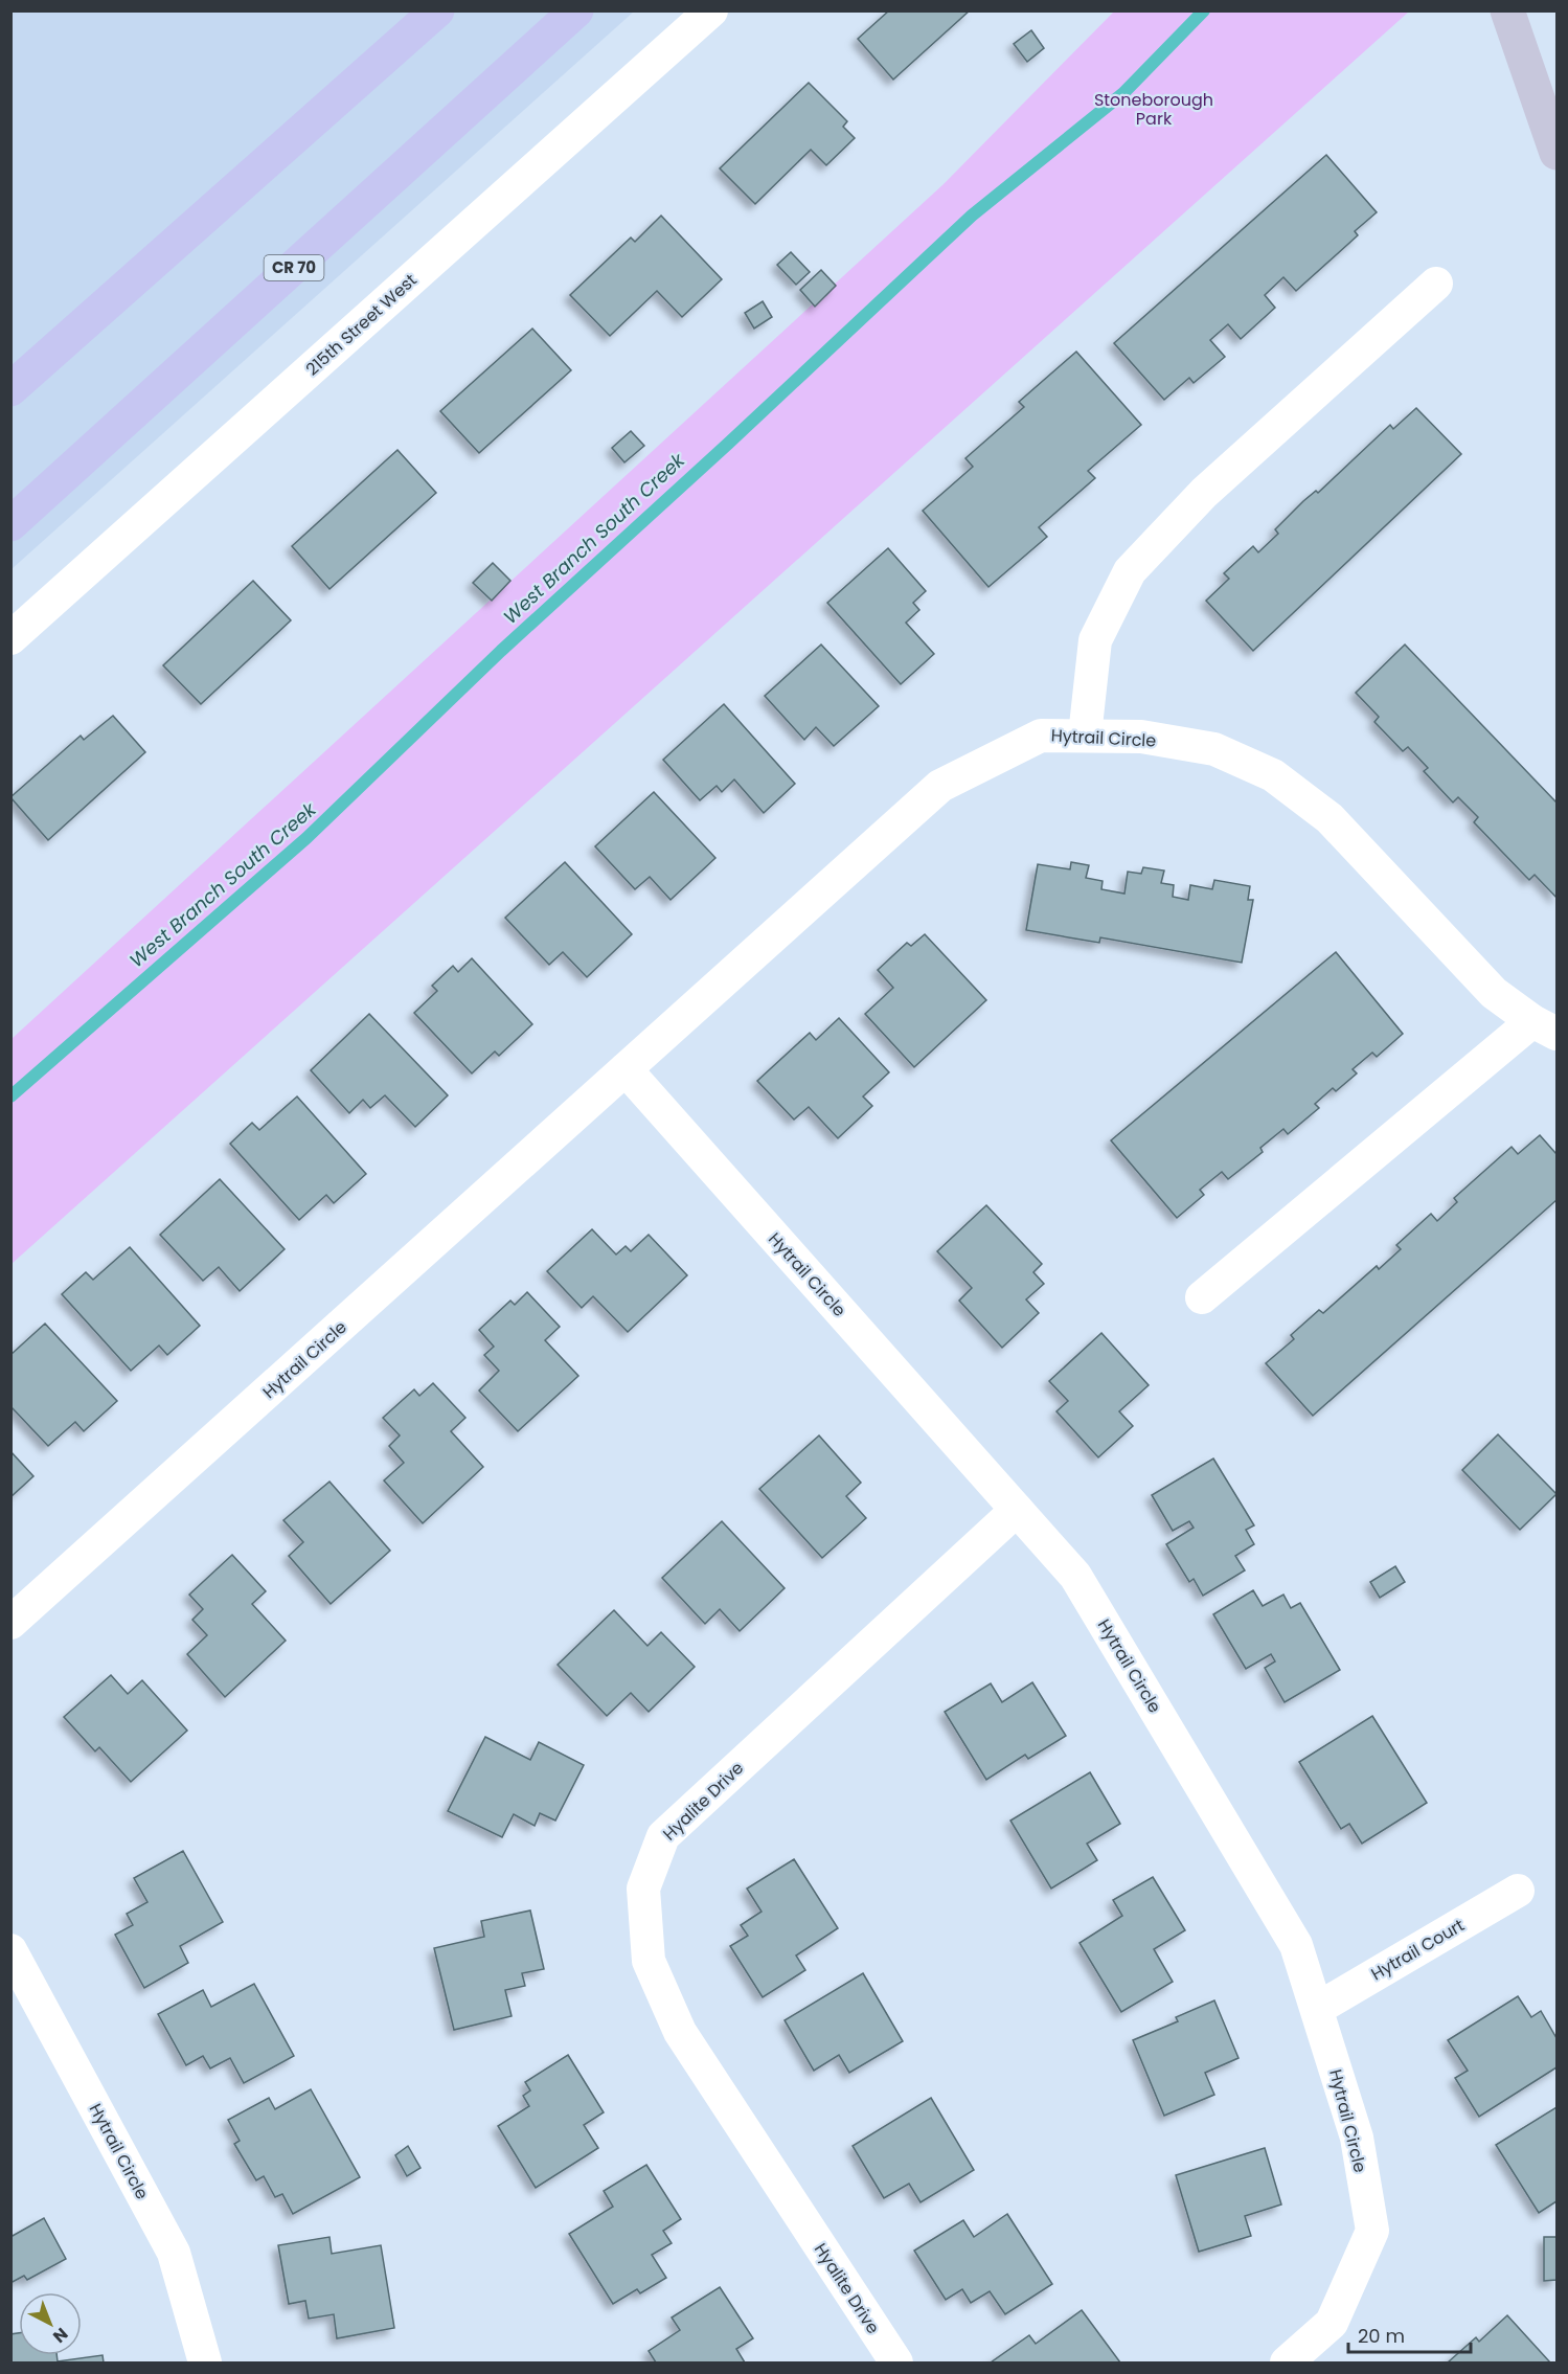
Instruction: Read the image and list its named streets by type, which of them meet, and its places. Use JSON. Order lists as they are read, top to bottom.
{
  "streets": {
    "main road": ["CR 70"],
    "street": [
      "215th Street West",
      "Hytrail Circle",
      "Hyalite Drive",
      "Hytrail Court"
    ]
  },
  "crossings": [
    ["Hytrail Circle", "Hyalite Drive"],
    ["Hytrail Circle", "Hytrail Court"]
  ],
  "water": ["West Branch South Creek"],
  "parks": ["Stoneborough Park"],
  "scale_bar": "20 m",
  "north": "bottom right"
}
